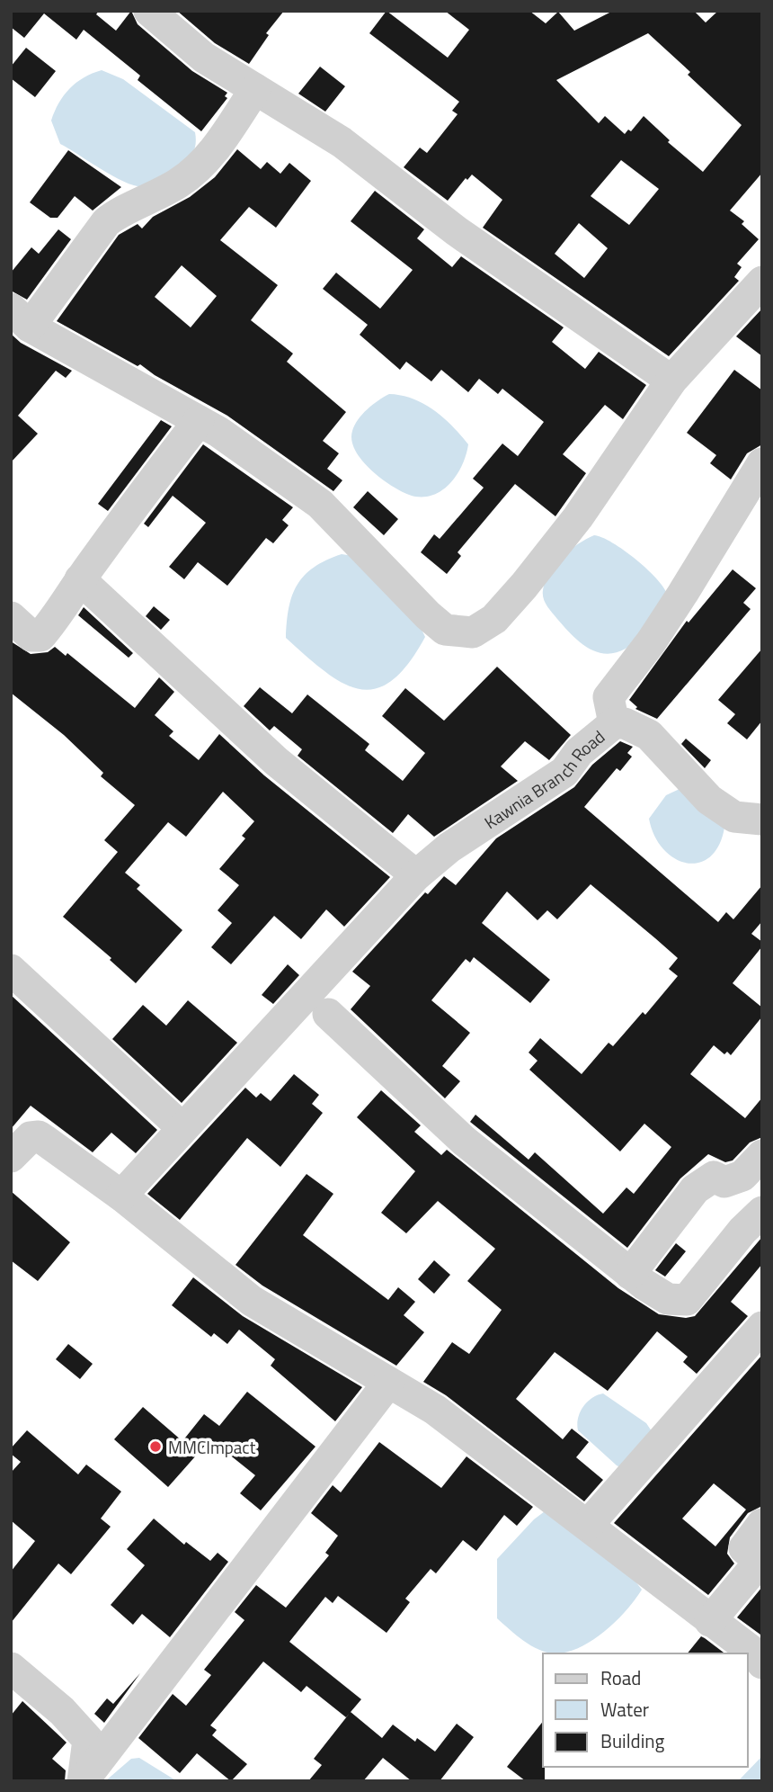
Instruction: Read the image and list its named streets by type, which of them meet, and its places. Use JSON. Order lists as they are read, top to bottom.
{
  "streets": {
    "street": ["Kawnia Branch Road"]
  },
  "places": ["MMCImpact"],
  "legend": ["Road", "Water", "Building"]
}
